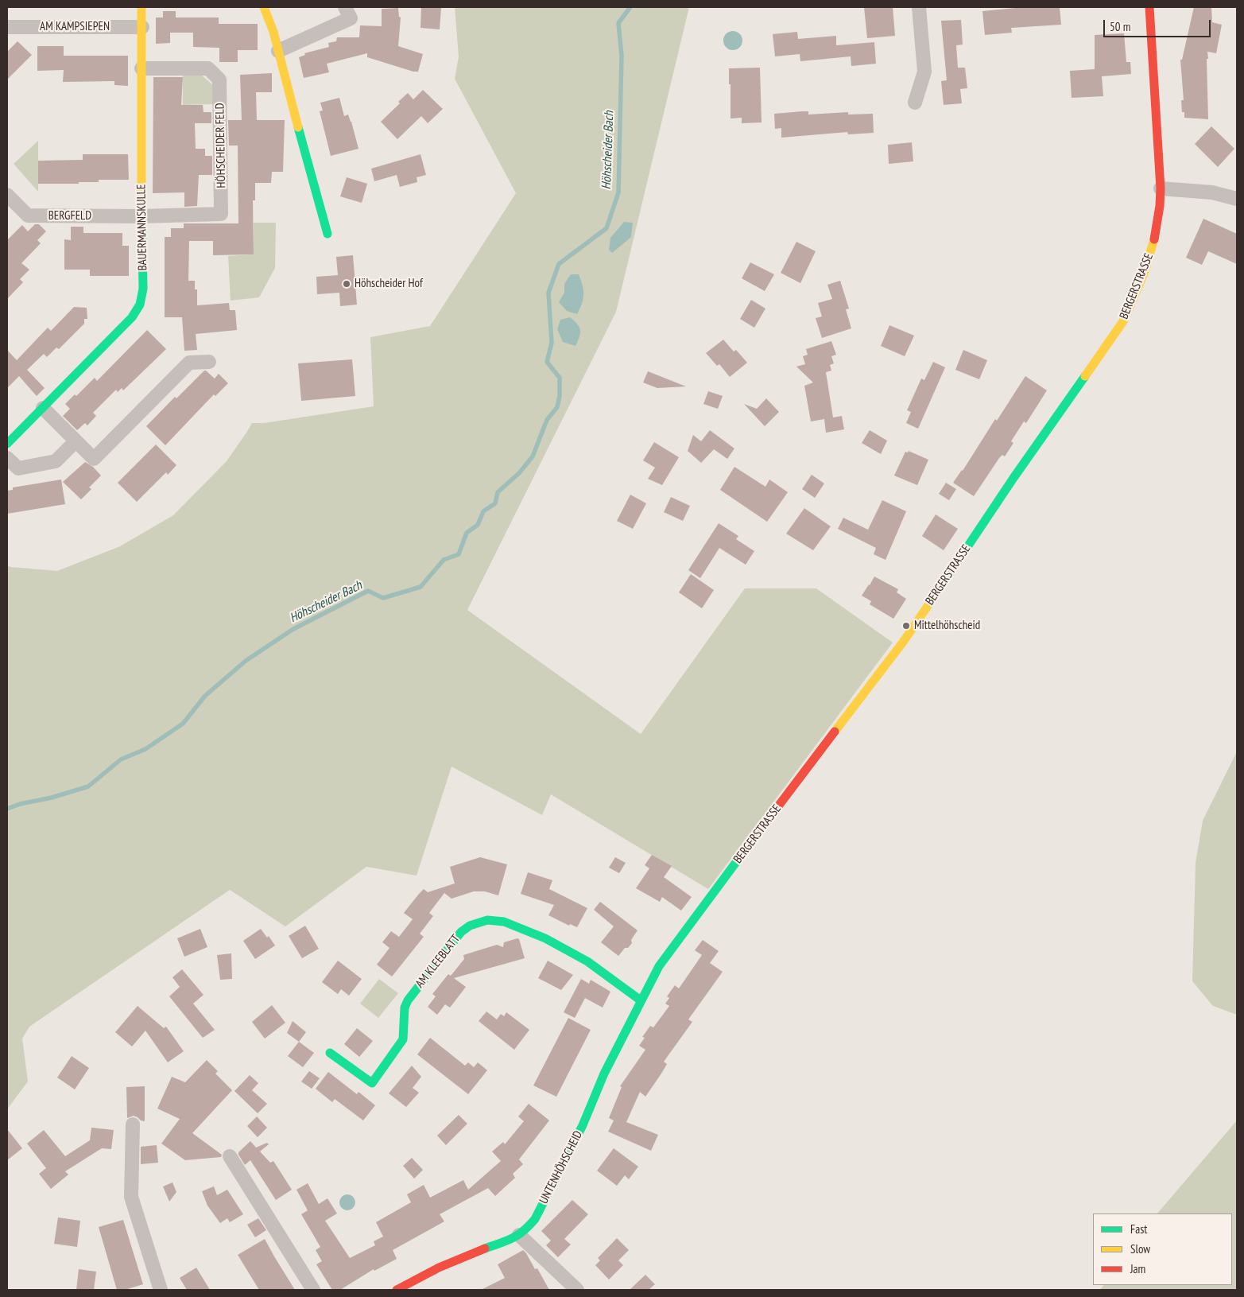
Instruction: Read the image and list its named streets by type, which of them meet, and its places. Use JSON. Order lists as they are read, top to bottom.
{
  "streets": {
    "street": [
      "AM KAMPSIEPEN",
      "HÖHSCHEIDER FELD",
      "BERGFELD",
      "BAUERMANNSKULLE",
      "BERGERSTRASSE",
      "AM KLEEBLATT",
      "UNTENHÖHSCHEID"
    ]
  },
  "crossings": [
    ["AM KAMPSIEPEN", "BAUERMANNSKULLE"],
    ["HÖHSCHEIDER FELD", "BERGFELD"],
    ["HÖHSCHEIDER FELD", "BAUERMANNSKULLE"],
    ["BERGFELD", "BAUERMANNSKULLE"],
    ["BERGERSTRASSE", "AM KLEEBLATT"],
    ["BERGERSTRASSE", "UNTENHÖHSCHEID"]
  ],
  "water": ["Höhscheider Bach"],
  "places": ["Höhscheider Hof", "Mittelhöhscheid"],
  "legend": ["Fast", "Slow", "Jam"],
  "scale_bar": "50 m"
}
